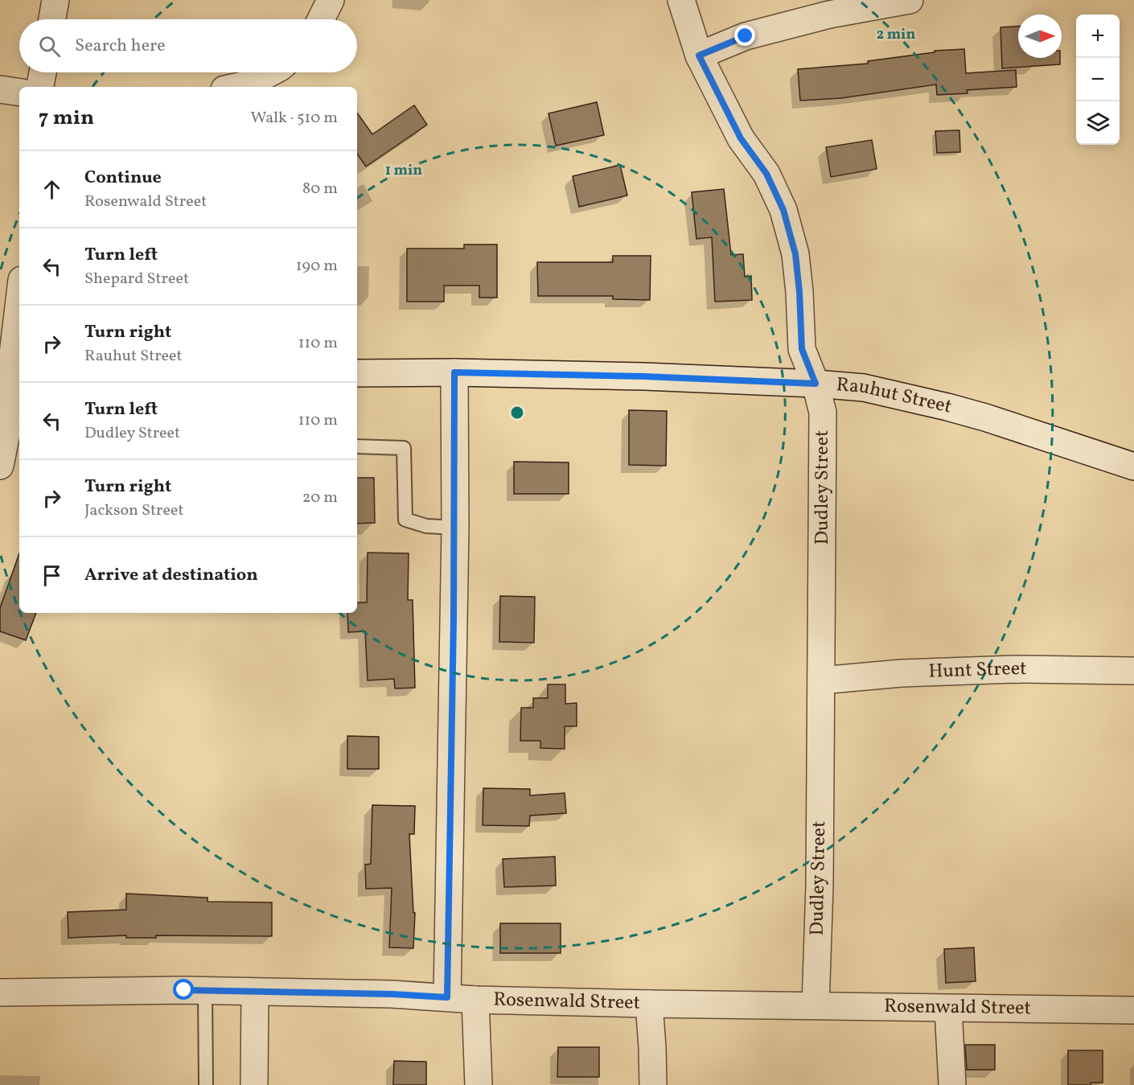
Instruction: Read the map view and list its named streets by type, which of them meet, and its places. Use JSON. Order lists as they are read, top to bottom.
{
  "streets": {
    "street": [
      "Rauhut Street",
      "Dudley Street",
      "Hunt Street",
      "Rosenwald Street"
    ]
  },
  "crossings": [
    ["Rauhut Street", "Dudley Street"],
    ["Dudley Street", "Hunt Street"],
    ["Dudley Street", "Rosenwald Street"]
  ],
  "north": "right",
  "page": {
    "map_buttons": ["+", "−"],
    "search": "Search here",
    "heading": ["7 min", "Walk · 510 m"],
    "list": [
      ["Continue", "Rosenwald Street", "80 m"],
      ["Turn left", "Shepard Street", "190 m"],
      ["Turn right", "Rauhut Street", "110 m"],
      ["Turn left", "Dudley Street", "110 m"],
      ["Turn right", "Jackson Street", "20 m"],
      "Arrive at destination"
    ]
  },
  "rings": ["2 min", "1 min"]
}
